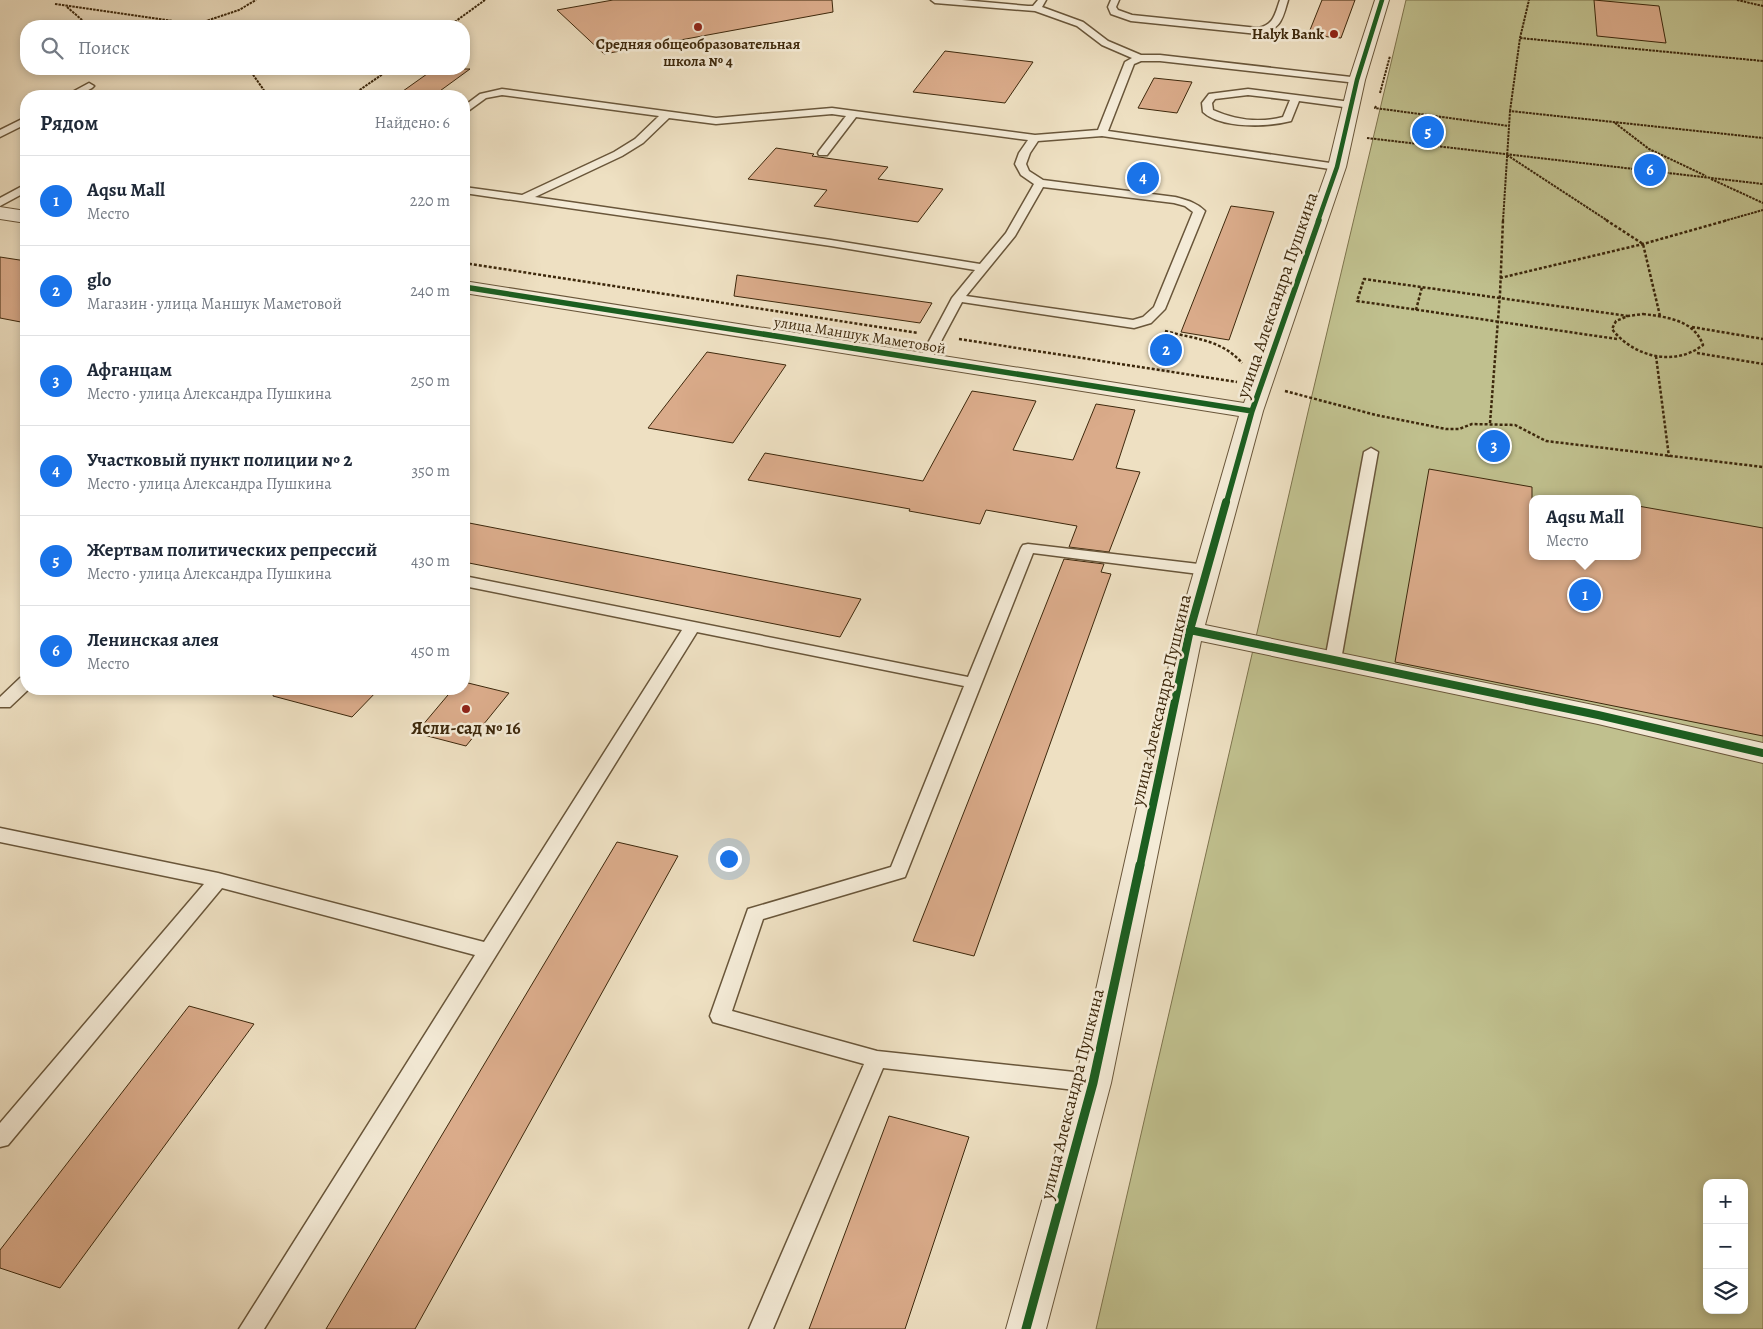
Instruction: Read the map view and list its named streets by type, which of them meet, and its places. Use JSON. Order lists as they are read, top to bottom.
{
  "streets": {
    "street": ["улица Александра Пушкина", "улица Маншук Маметовой"]
  },
  "crossings": [
    ["улица Александра Пушкина", "улица Маншук Маметовой"]
  ],
  "places": ["Средняя общеобразовательная школа № 4", "Halyk Bank", "Ясли-сад № 16"],
  "page": {
    "search": "Поиск",
    "heading": ["Рядом", "Найдено: 6"],
    "pins": [
      "5",
      "6",
      "4",
      "2",
      "3",
      "1"
    ],
    "list": [
      {
        "mark": "1",
        "name": "Аqsu Mall",
        "note": "Место",
        "value": "220 m"
      },
      {
        "mark": "2",
        "name": "glo",
        "note": "Магазин · улица Маншук Маметовой",
        "value": "240 m"
      },
      {
        "mark": "3",
        "name": "Афганцам",
        "note": "Место · улица Александра Пушкина",
        "value": "250 m"
      },
      {
        "mark": "4",
        "name": "Участковый пункт полиции № 2",
        "note": "Место · улица Александра Пушкина",
        "value": "350 m"
      },
      {
        "mark": "5",
        "name": "Жертвам политических репрессий",
        "note": "Место · улица Александра Пушкина",
        "value": "430 m"
      },
      {
        "mark": "6",
        "name": "Ленинская алея",
        "note": "Место",
        "value": "450 m"
      }
    ],
    "popup": ["Аqsu Mall", "Место"],
    "map_buttons": ["+", "−"]
  }
}
